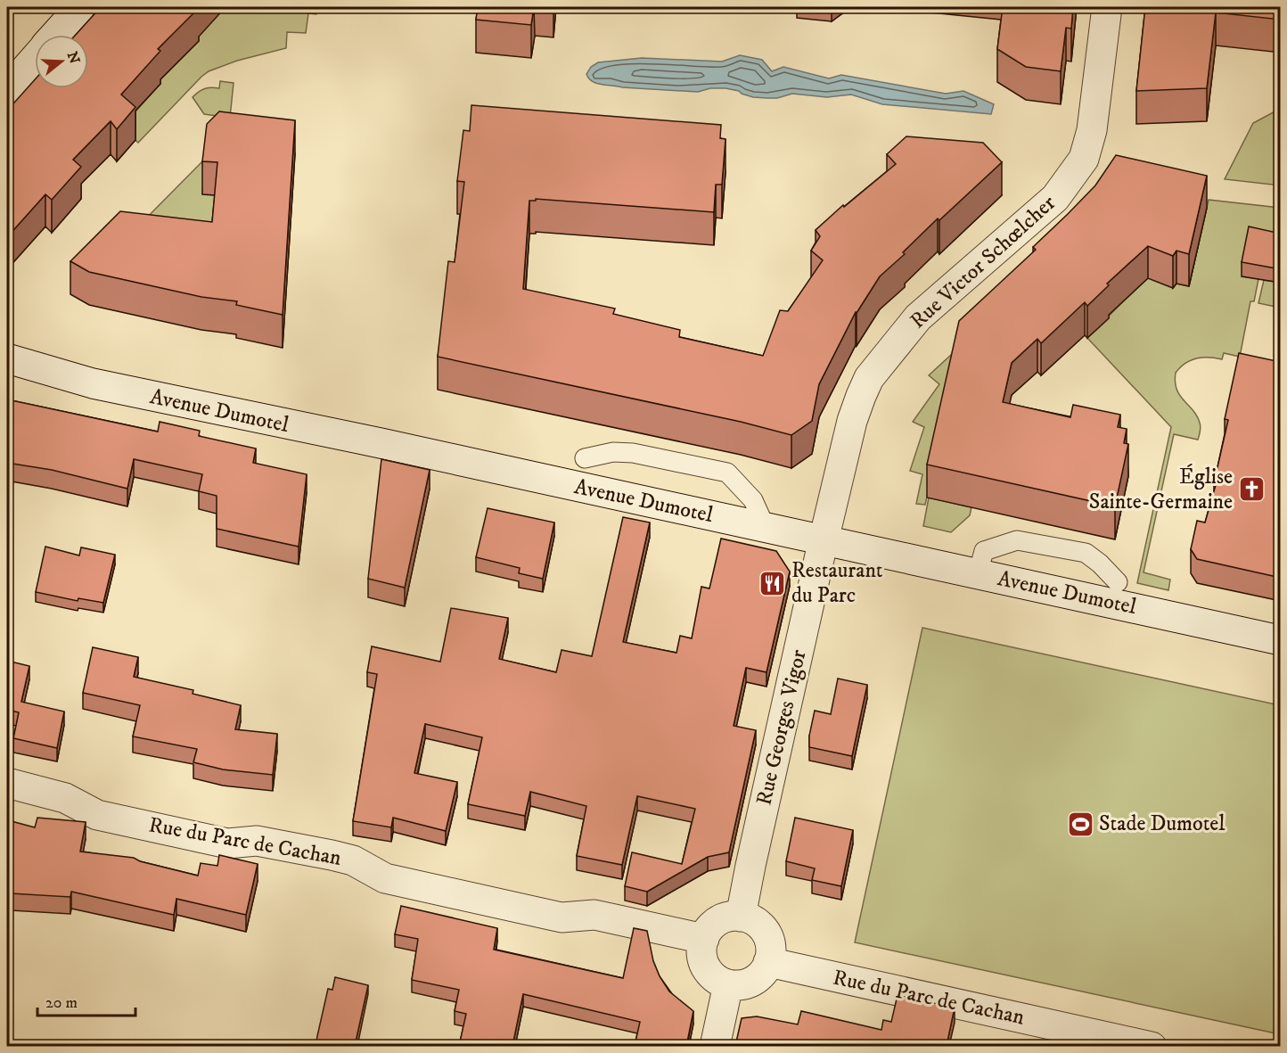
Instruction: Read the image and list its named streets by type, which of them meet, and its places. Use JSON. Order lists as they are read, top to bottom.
{
  "streets": {
    "street": [
      "Rue Victor Schœlcher",
      "Avenue Dumotel",
      "Rue Georges Vigor",
      "Rue du Parc de Cachan"
    ]
  },
  "crossings": [
    ["Rue Victor Schœlcher", "Avenue Dumotel"],
    ["Rue Victor Schœlcher", "Rue Georges Vigor"],
    ["Avenue Dumotel", "Rue Georges Vigor"],
    ["Rue Georges Vigor", "Rue du Parc de Cachan"]
  ],
  "places": {
    "church": ["Église Sainte-Germaine"],
    "restaurant": ["Restaurant du Parc"],
    "sports": ["Stade Dumotel"]
  },
  "scale_bar": "20 m",
  "north": "right"
}
